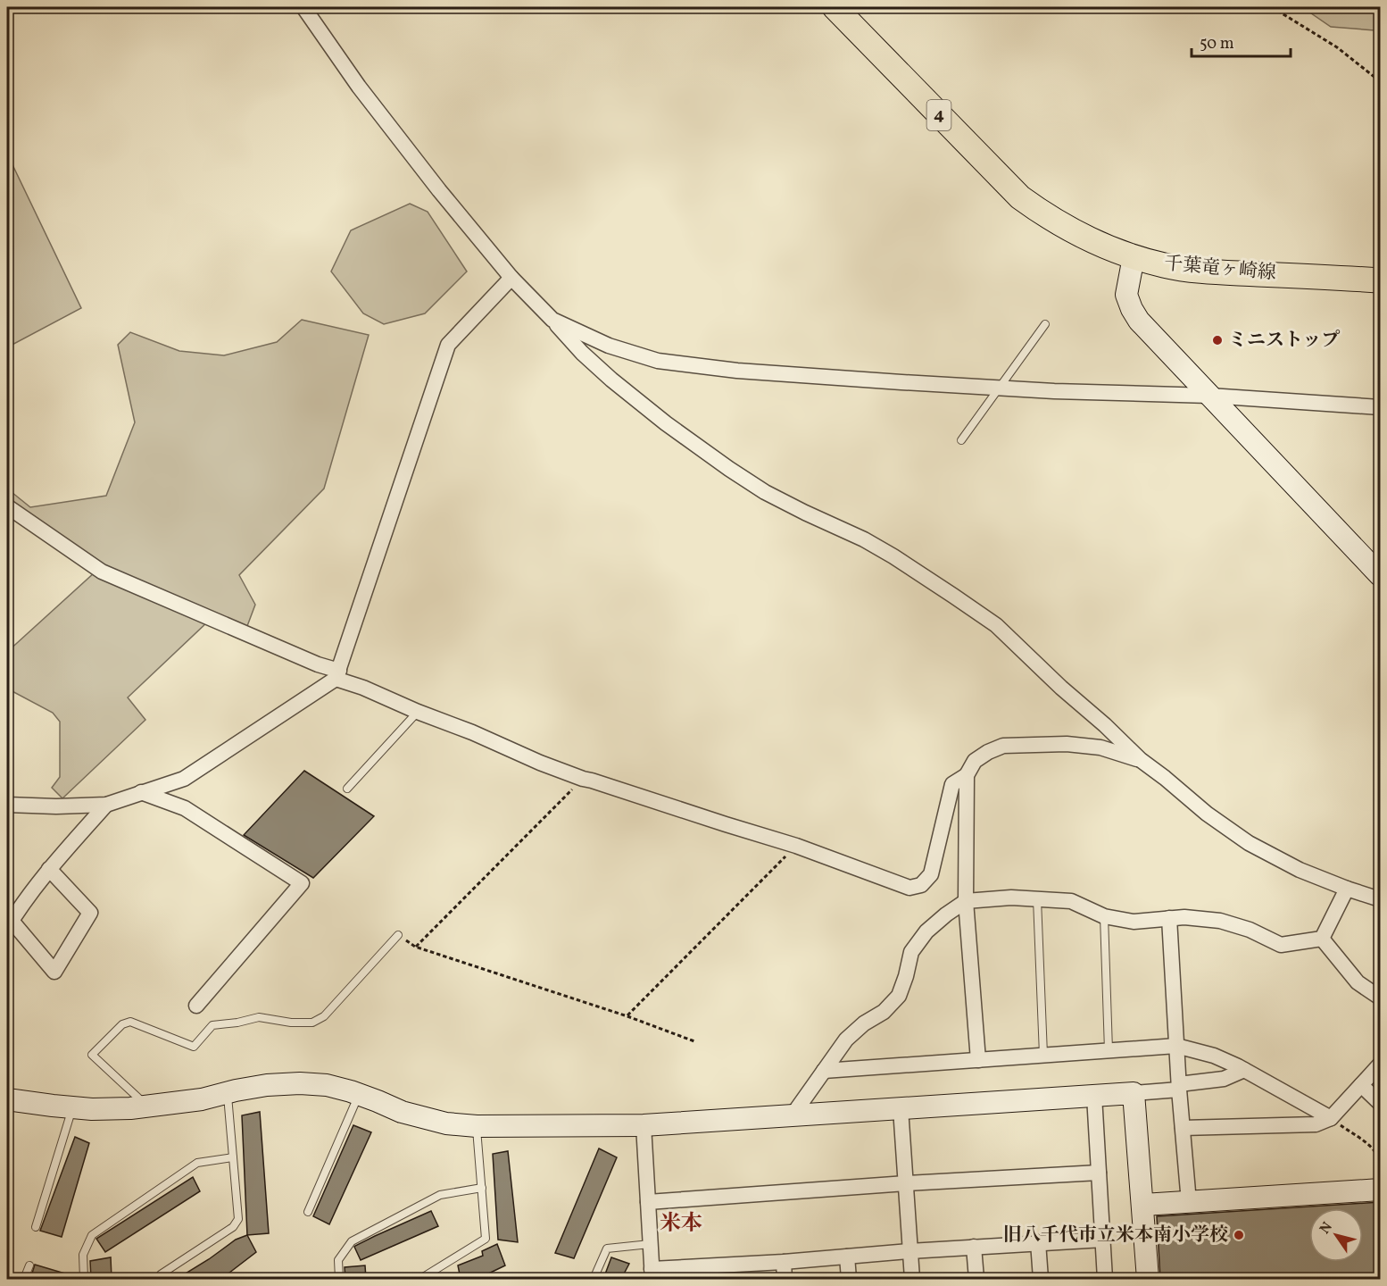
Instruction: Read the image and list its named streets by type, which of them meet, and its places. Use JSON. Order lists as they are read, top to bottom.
{
  "streets": {
    "main road": ["4", "千葉竜ヶ崎線"]
  },
  "districts": ["米本"],
  "places": ["ミニストップ", "旧八千代市立米本南小学校"],
  "scale_bar": "50 m",
  "north": "top left"
}
